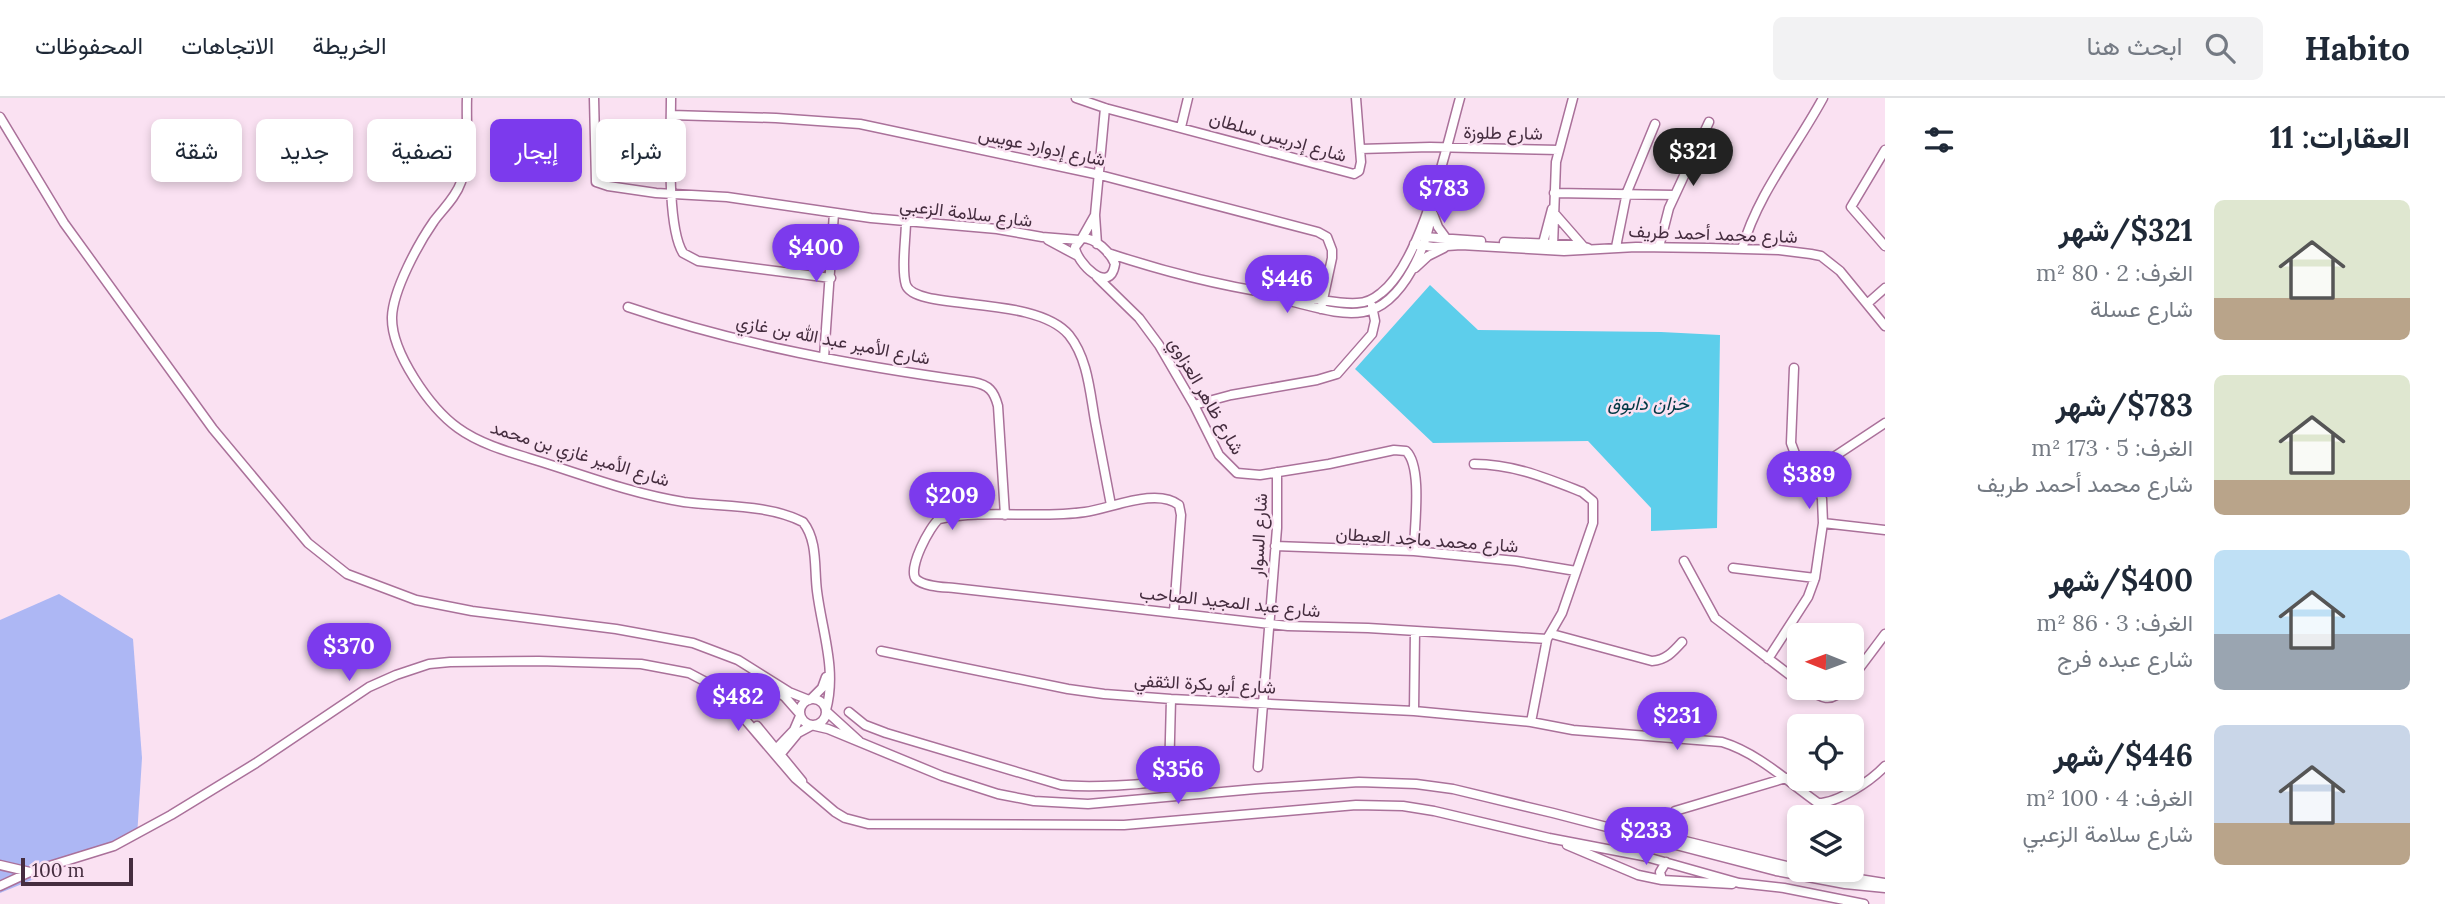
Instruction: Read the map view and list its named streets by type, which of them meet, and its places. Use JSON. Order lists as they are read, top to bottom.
{
  "streets": {
    "street": [
      "شارع طلوزة",
      "شارع إدريس سلطان",
      "شارع إدوارد عويس",
      "شارع سلامة الزعبي",
      "شارع محمد أحمد طريف",
      "شارع الأمير عبد الله بن غازي",
      "شارع ظاهر العزاوي",
      "شارع الأمير غازي بن محمد",
      "شارع السوار",
      "شارع محمد ماجد العيطان",
      "شارع عبد المجيد الصاحب",
      "شارع أبو بكرة الثقفي"
    ]
  },
  "crossings": [
    ["شارع طلوزة", "شارع إدريس سلطان"],
    ["شارع سلامة الزعبي", "شارع ظاهر العزاوي"],
    ["شارع الأمير عبد الله بن غازي", "شارع عبد المجيد الصاحب"],
    ["شارع ظاهر العزاوي", "شارع السوار"],
    ["شارع ظاهر العزاوي", "شارع محمد ماجد العيطان"],
    ["شارع السوار", "شارع محمد ماجد العيطان"],
    ["شارع السوار", "شارع عبد المجيد الصاحب"],
    ["شارع السوار", "شارع أبو بكرة الثقفي"]
  ],
  "water": ["خزان دابوق"],
  "scale_bar": "100 m",
  "north": "left",
  "page": {
    "header": "Habito",
    "search": "ابحث هنا",
    "nav": ["الخريطة", "الاتجاهات", "المحفوظات"],
    "heading": "العقارات: 11",
    "chip": [
      "شراء",
      "إيجار",
      "تصفية",
      "جديد",
      "شقة"
    ],
    "price": [
      "$321",
      "$783",
      "$400",
      "$446",
      "$389",
      "$209",
      "$370",
      "$482",
      "$231",
      "$356",
      "$233"
    ],
    "list": [
      {
        "name": "$321/شهر",
        "note": "الغرف: 2 · 80 m² · شارع عسلة"
      },
      {
        "name": "$783/شهر",
        "note": "الغرف: 5 · 173 m² · شارع محمد أحمد طريف"
      },
      {
        "name": "$400/شهر",
        "note": "الغرف: 3 · 86 m² · شارع عبده فرج"
      },
      {
        "name": "$446/شهر",
        "note": "الغرف: 4 · 100 m² · شارع سلامة الزعبي"
      }
    ],
    "scale": "100 m"
  }
}
